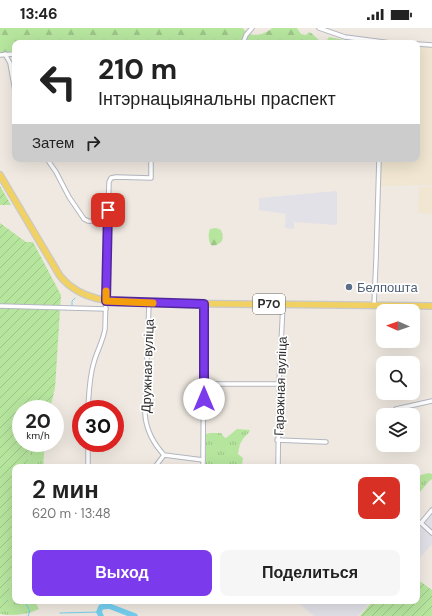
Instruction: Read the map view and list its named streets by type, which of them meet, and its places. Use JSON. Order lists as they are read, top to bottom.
{
  "streets": {
    "main road": ["Р70"],
    "street": ["Дружная вуліца", "Гаражная вуліца"]
  },
  "crossings": [
    ["Р70", "Дружная вуліца"],
    ["Р70", "Гаражная вуліца"]
  ],
  "places": ["Белпошта"],
  "north": "left",
  "page": {
    "status": "13:46",
    "turn": ["210 m", "Інтэрнацыянальны праспект"],
    "then": "Затем",
    "speed": "20 km/h",
    "limit": "30",
    "heading": ["2 мин", "620 m · 13:48"],
    "buttons": ["Выход", "Поделиться"]
  }
}
